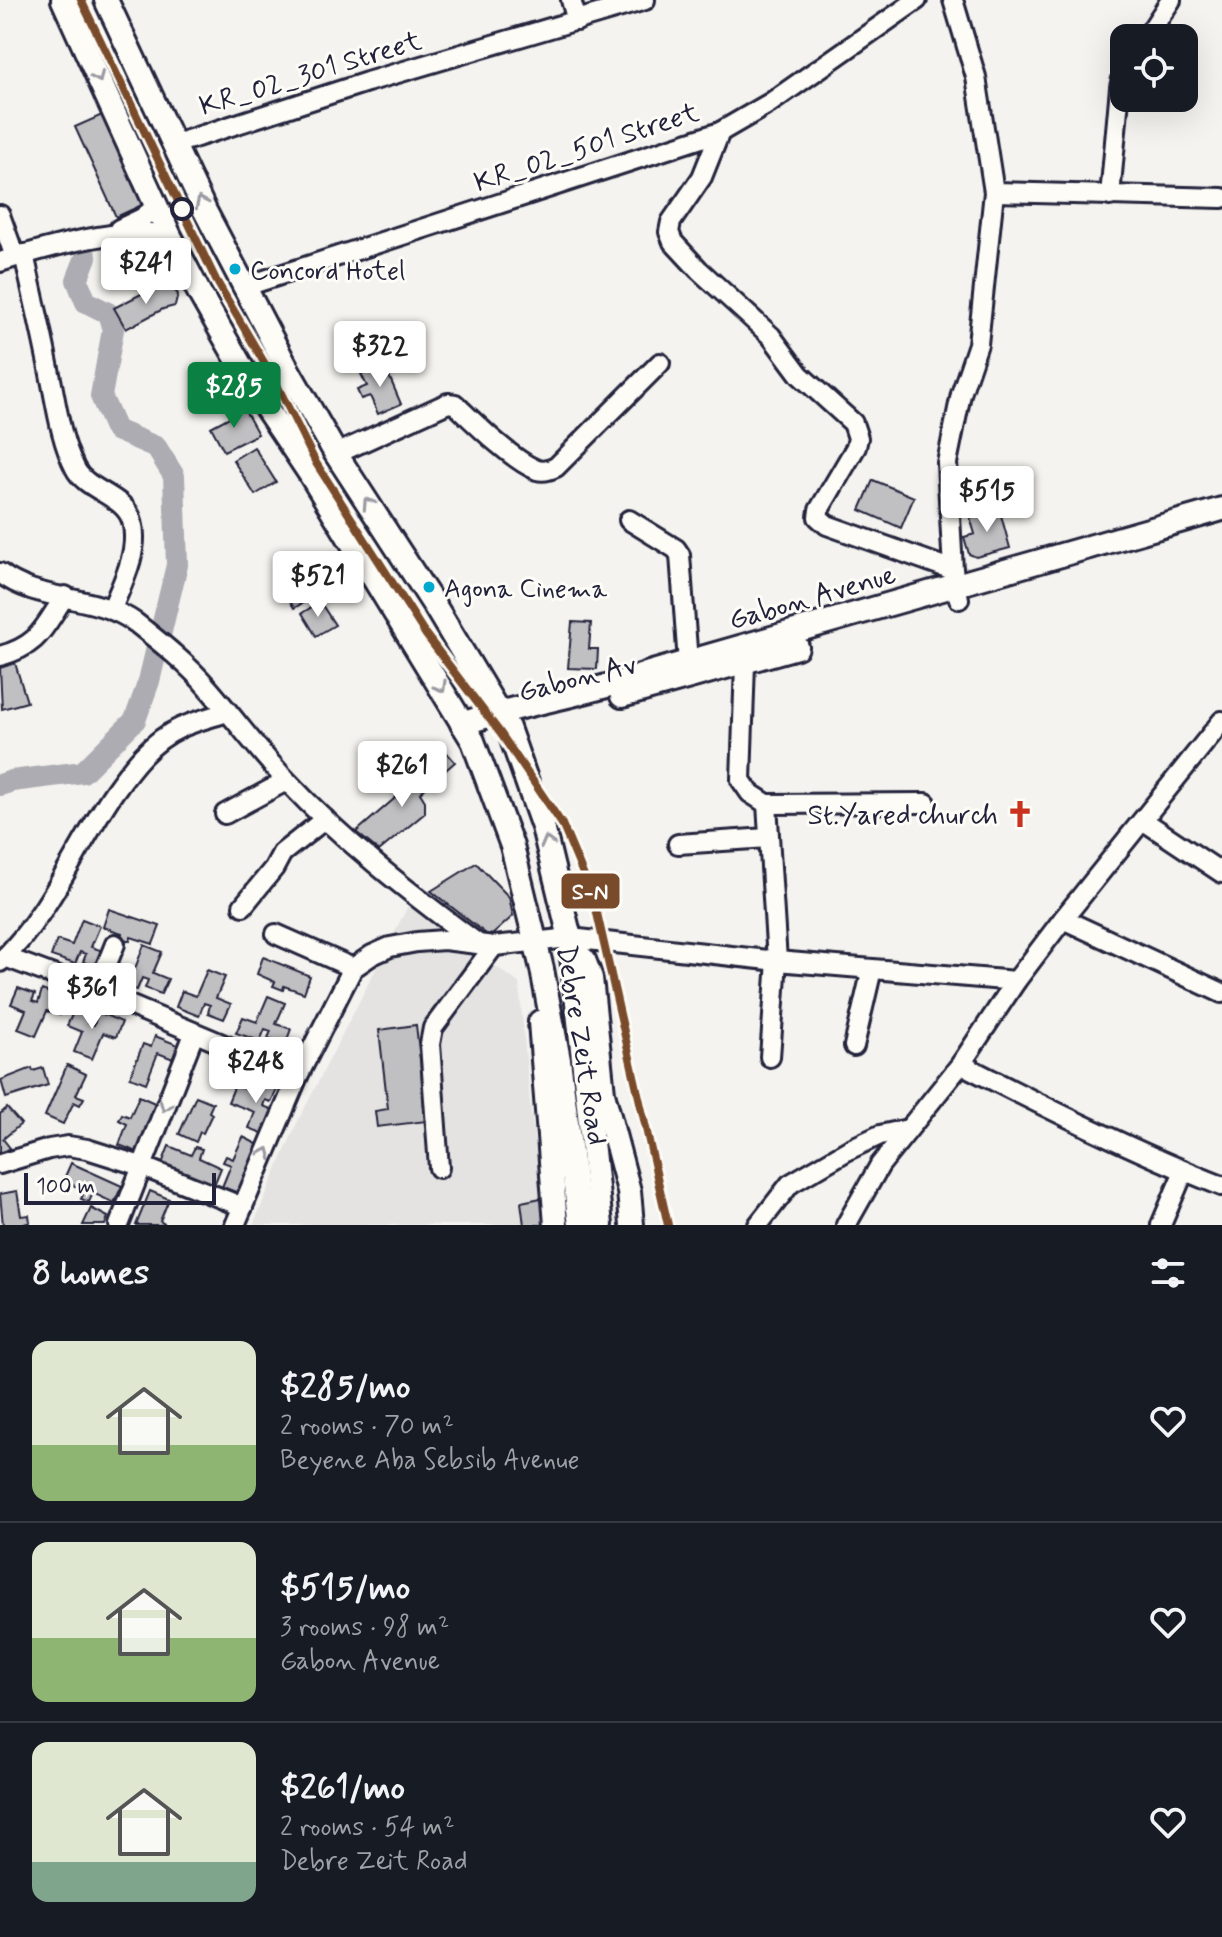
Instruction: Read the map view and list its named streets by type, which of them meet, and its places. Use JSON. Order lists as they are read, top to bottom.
{
  "streets": {
    "main road": ["Gabon Avenue", "Gabon Av", "Debre Zeit Road"],
    "street": ["KR_02_301 Street", "KR_02_501 Street"]
  },
  "crossings": [
    ["Gabon Avenue", "Gabon Av"]
  ],
  "places": {
    "other": ["Concord Hotel", "Agona Cinema"],
    "church": ["St.Yared church"]
  },
  "lines": ["transit line S-N"],
  "scale_bar": "100 m",
  "page": {
    "price": [
      "$241",
      "$322",
      "$285",
      "$515",
      "$521",
      "$261",
      "$361",
      "$248"
    ],
    "scale": "100 m",
    "heading": "8 homes",
    "list": [
      {
        "name": "$285/mo",
        "note": "2 rooms · 70 m² · Beyene Aba Sebsib Avenue"
      },
      {
        "name": "$515/mo",
        "note": "3 rooms · 98 m² · Gabon Avenue"
      },
      {
        "name": "$261/mo",
        "note": "2 rooms · 54 m² · Debre Zeit Road"
      }
    ]
  }
}
